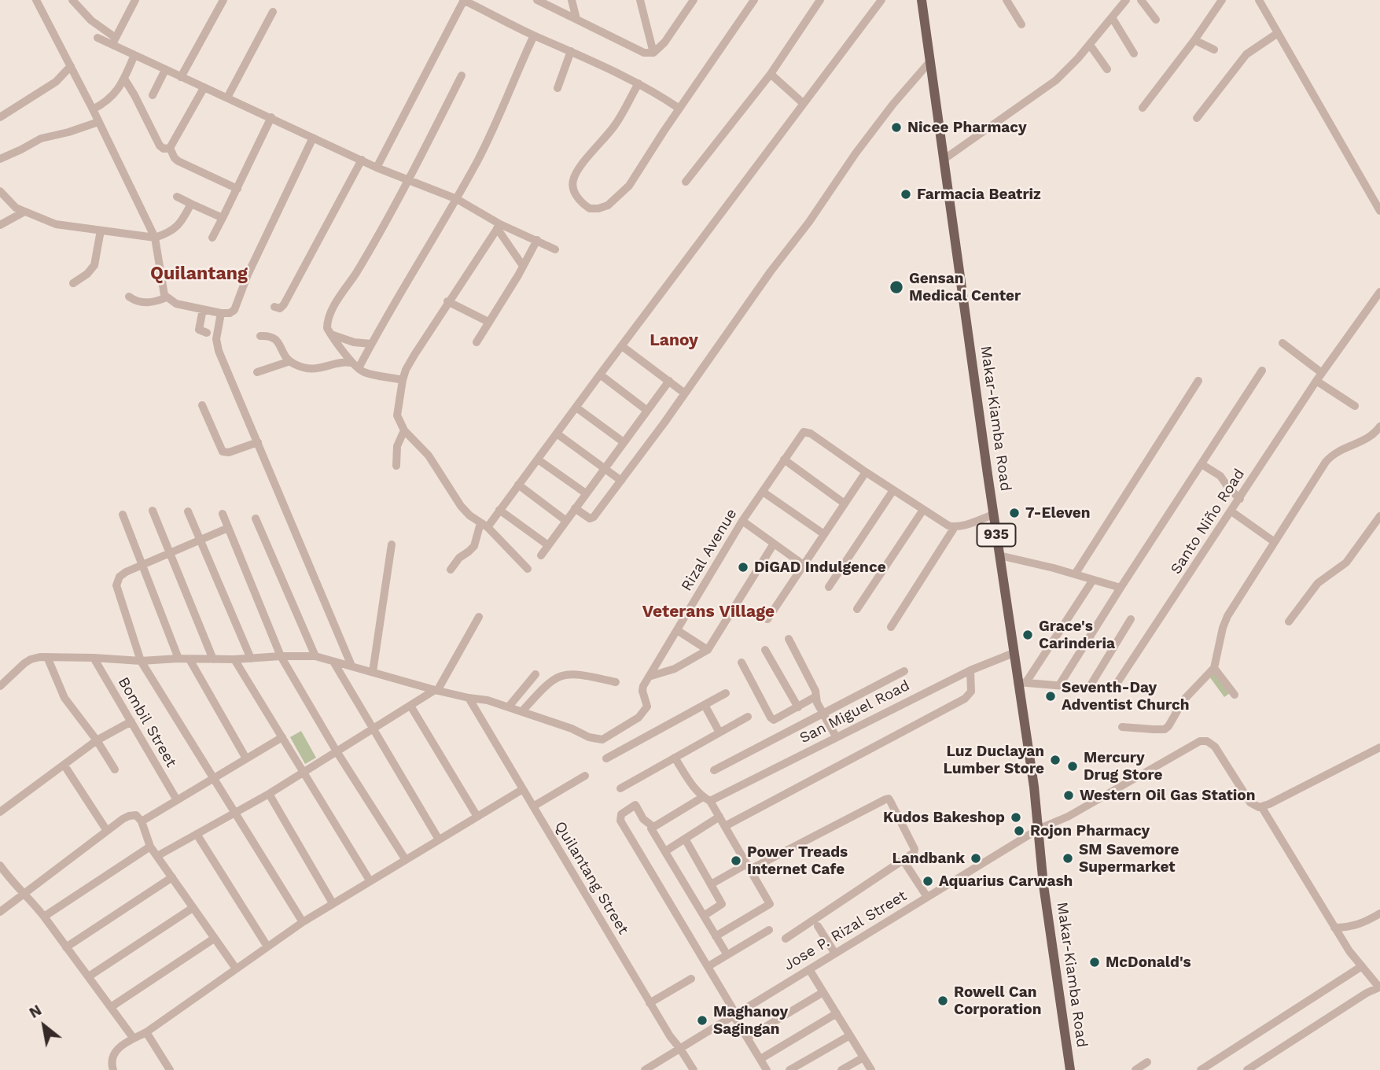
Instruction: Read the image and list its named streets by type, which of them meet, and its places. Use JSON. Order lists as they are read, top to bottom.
{
  "streets": {
    "main road": ["Makar-Kiamba Road", "935"],
    "street": [
      "Santo Niño Road",
      "Rizal Avenue",
      "San Miguel Road",
      "Bombil Street",
      "Quilantang Street",
      "Jose P. Rizal Street"
    ]
  },
  "crossings": [
    ["Makar-Kiamba Road", "Santo Niño Road"],
    ["Makar-Kiamba Road", "San Miguel Road"],
    ["Makar-Kiamba Road", "Jose P. Rizal Street"],
    ["Quilantang Street", "Jose P. Rizal Street"]
  ],
  "districts": ["Quilantang", "Lanoy", "Veterans Village"],
  "places": [
    "Nicee Pharmacy",
    "Farmacia Beatriz",
    "Gensan Medical Center",
    "7-Eleven",
    "DiGAD Indulgence",
    "Grace's Carinderia",
    "Seventh-Day Adventist Church",
    "Luz Duclayan Lumber Store",
    "Mercury Drug Store",
    "Western Oil Gas Station",
    "Kudos Bakeshop",
    "Rojon Pharmacy",
    "Landbank",
    "SM Savemore Supermarket",
    "Power Treads Internet Cafe",
    "Aquarius Carwash",
    "McDonald's",
    "Rowell Can Corporation",
    "Maghanoy Sagingan"
  ],
  "north": "top left"
}
